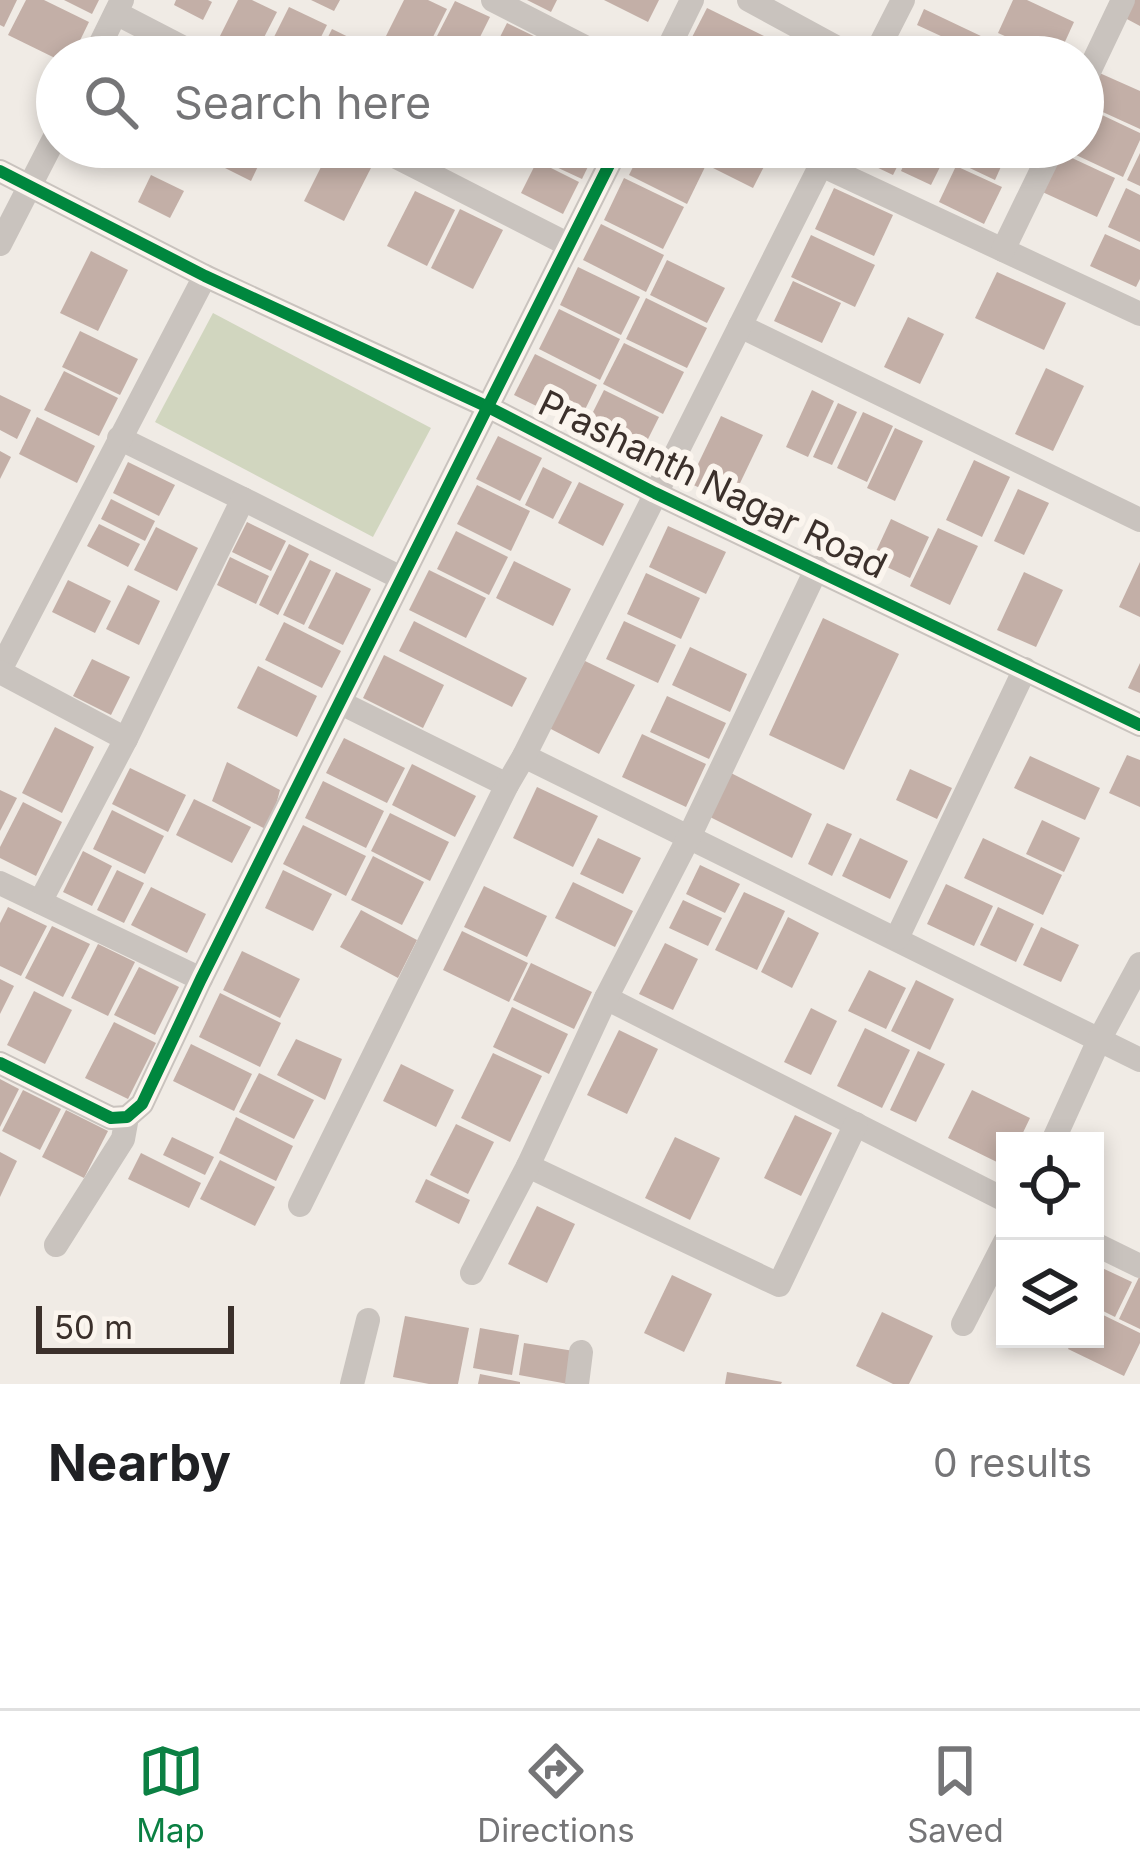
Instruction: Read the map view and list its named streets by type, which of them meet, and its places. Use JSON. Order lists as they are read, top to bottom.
{
  "streets": {
    "street": ["Prashanth Nagar Road"]
  },
  "scale_bar": "50 m",
  "page": {
    "search": "Search here",
    "scale": "50 m",
    "heading": ["Nearby", "0 results"],
    "nav": ["Map", "Directions", "Saved"]
  }
}
